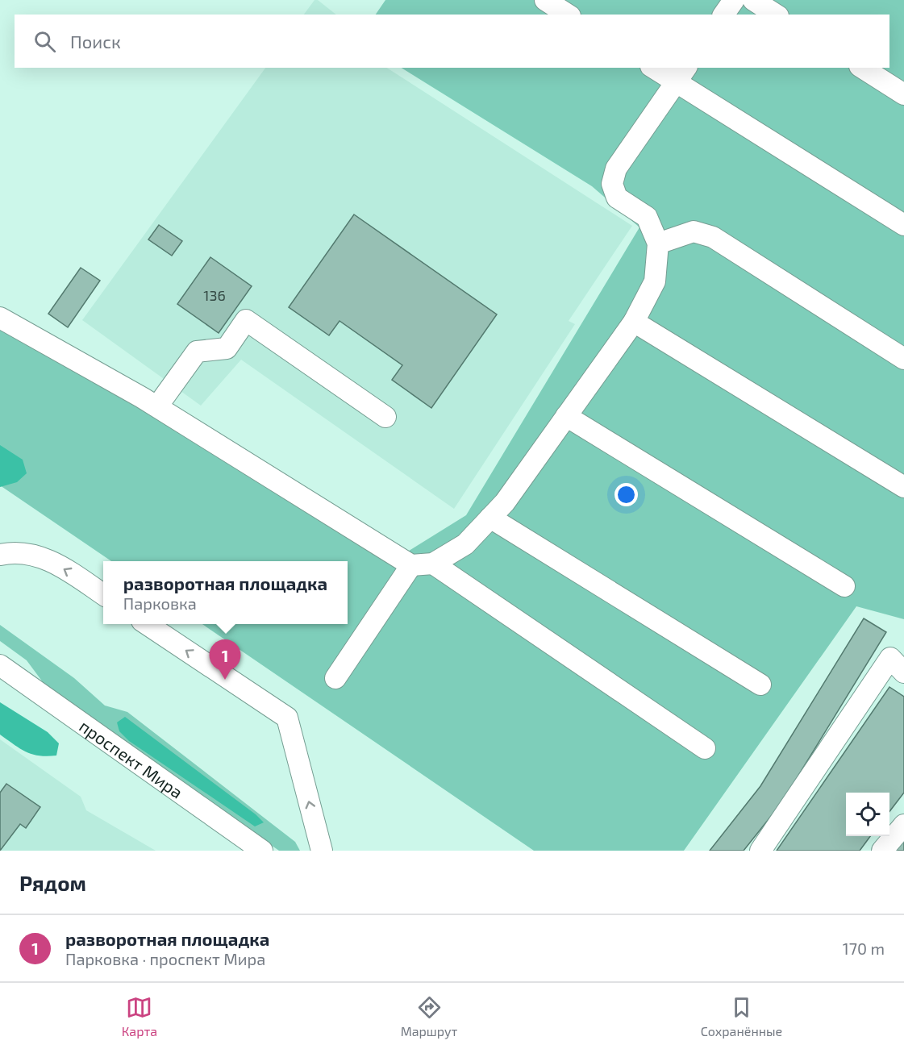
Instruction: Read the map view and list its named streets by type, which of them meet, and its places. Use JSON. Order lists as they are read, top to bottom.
{
  "streets": {
    "street": ["проспект Мира"]
  },
  "house_numbers": ["136"],
  "page": {
    "search": "Поиск",
    "popup": ["разворотная площадка", "Парковка"],
    "pins": "1",
    "heading": "Рядом",
    "list": [
      {
        "mark": "1",
        "name": "разворотная площадка",
        "note": "Парковка · проспект Мира",
        "value": "170 m"
      }
    ],
    "nav": ["Карта", "Маршрут", "Сохранённые"]
  }
}
